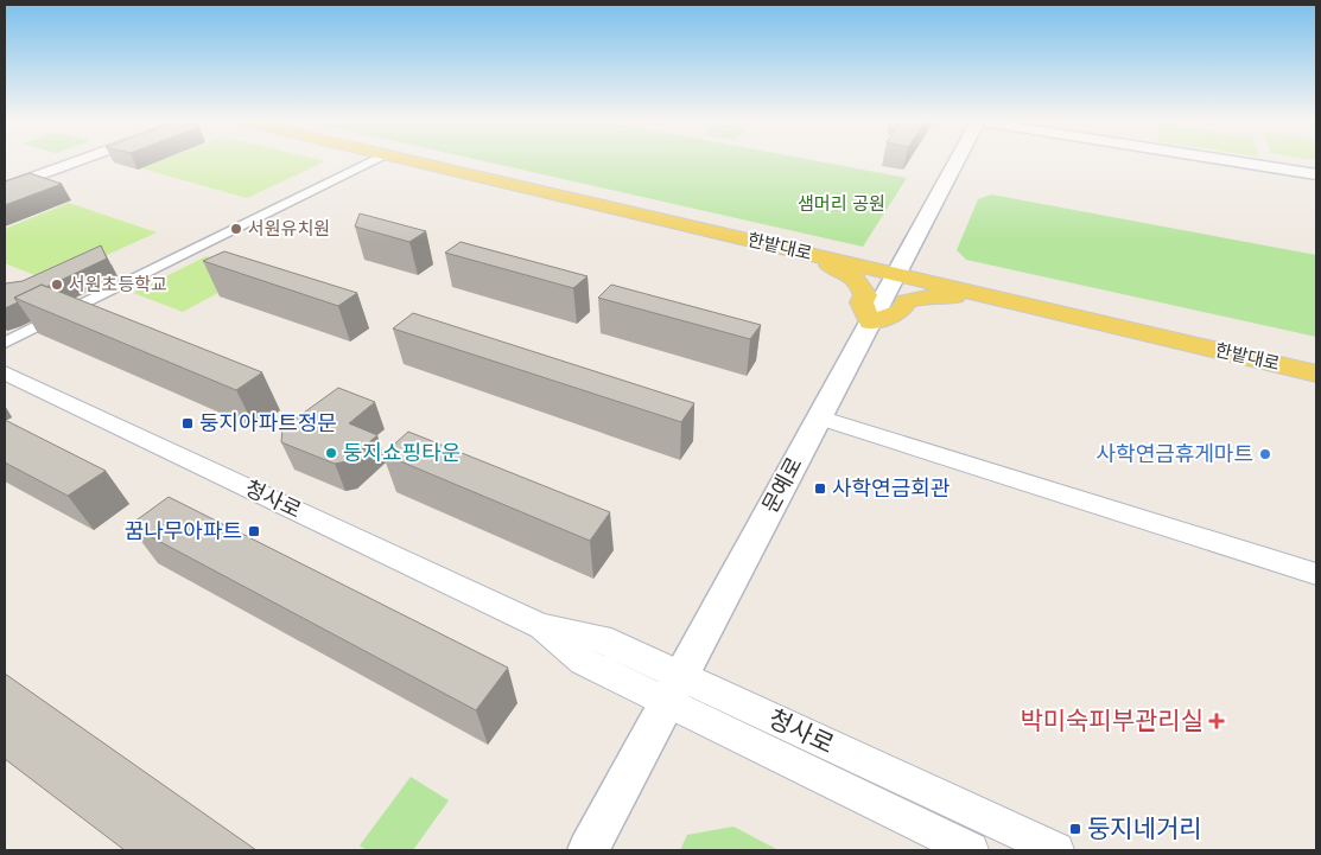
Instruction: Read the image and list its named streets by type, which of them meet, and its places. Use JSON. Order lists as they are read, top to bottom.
{
  "streets": {
    "main road": ["한밭대로", "문예로"],
    "street": ["청사로"]
  },
  "crossings": [
    ["한밭대로", "문예로"],
    ["문예로", "청사로"]
  ],
  "parks": ["샘머리 공원"],
  "places": {
    "other": [
      "서원유치원",
      "서원초등학교",
      "둥지쇼핑타운",
      "사학연금휴게마트"
    ],
    "transit": [
      "둥지아파트정문",
      "사학연금회관",
      "꿈나무아파트",
      "둥지네거리"
    ],
    "health": ["박미숙피부관리실"]
  }
}
